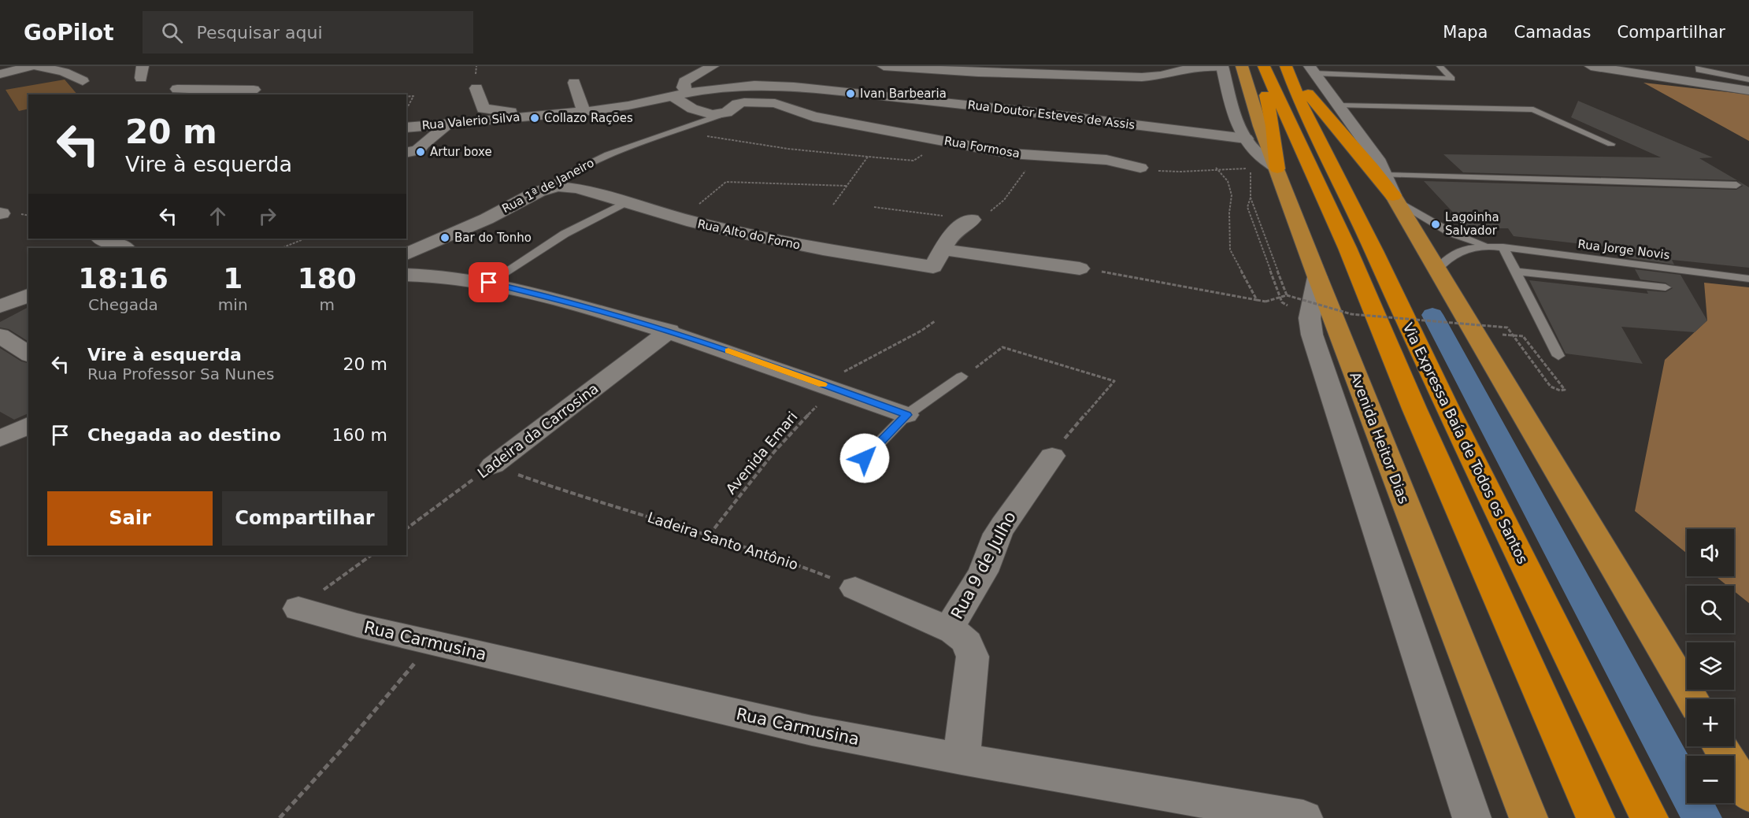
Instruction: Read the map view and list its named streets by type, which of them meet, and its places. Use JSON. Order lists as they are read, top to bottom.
{
  "streets": {
    "highway": ["Via Expressa Baía de Todos os Santos"],
    "main road": ["Avenida Heitor Dias"],
    "street": [
      "Rua Doutor Esteves de Assis",
      "Rua Valerio Silva",
      "Rua Formosa",
      "Rua 1ª de Janeiro",
      "Rua Alto do Forno",
      "Ladeira da Carrosina",
      "Rua 9 de Julho",
      "Rua Carmusina"
    ],
    "lane": ["Rua Jorge Novis"],
    "path": ["Avenida Emari", "Ladeira Santo Antônio"]
  },
  "crossings": [
    ["Rua Doutor Esteves de Assis", "Rua Valerio Silva"],
    ["Rua Formosa", "Rua 1ª de Janeiro"],
    ["Rua 1ª de Janeiro", "Rua Alto do Forno"],
    ["Ladeira da Carrosina", "Ladeira Santo Antônio"],
    ["Avenida Emari", "Ladeira Santo Antônio"],
    ["Rua 9 de Julho", "Rua Carmusina"]
  ],
  "places": [
    "Ivan Barbearia",
    "Collazo Rações",
    "Artur boxe",
    "Lagoinha Salvador",
    "Bar do Tonho"
  ],
  "page": {
    "header": "GoPilot",
    "search": "Pesquisar aqui",
    "nav": ["Mapa", "Camadas", "Compartilhar"],
    "turn": ["20 m", "Vire à esquerda"],
    "eta": [
      "18:16",
      "Chegada",
      "1",
      "min",
      "180",
      "m"
    ],
    "list": [
      {
        "name": "Vire à esquerda",
        "note": "Rua Professor Sa Nunes",
        "value": "20 m"
      },
      {
        "name": "Chegada ao destino",
        "value": "160 m"
      }
    ],
    "buttons": ["Sair", "Compartilhar"],
    "map_buttons": ["+", "−"]
  }
}
